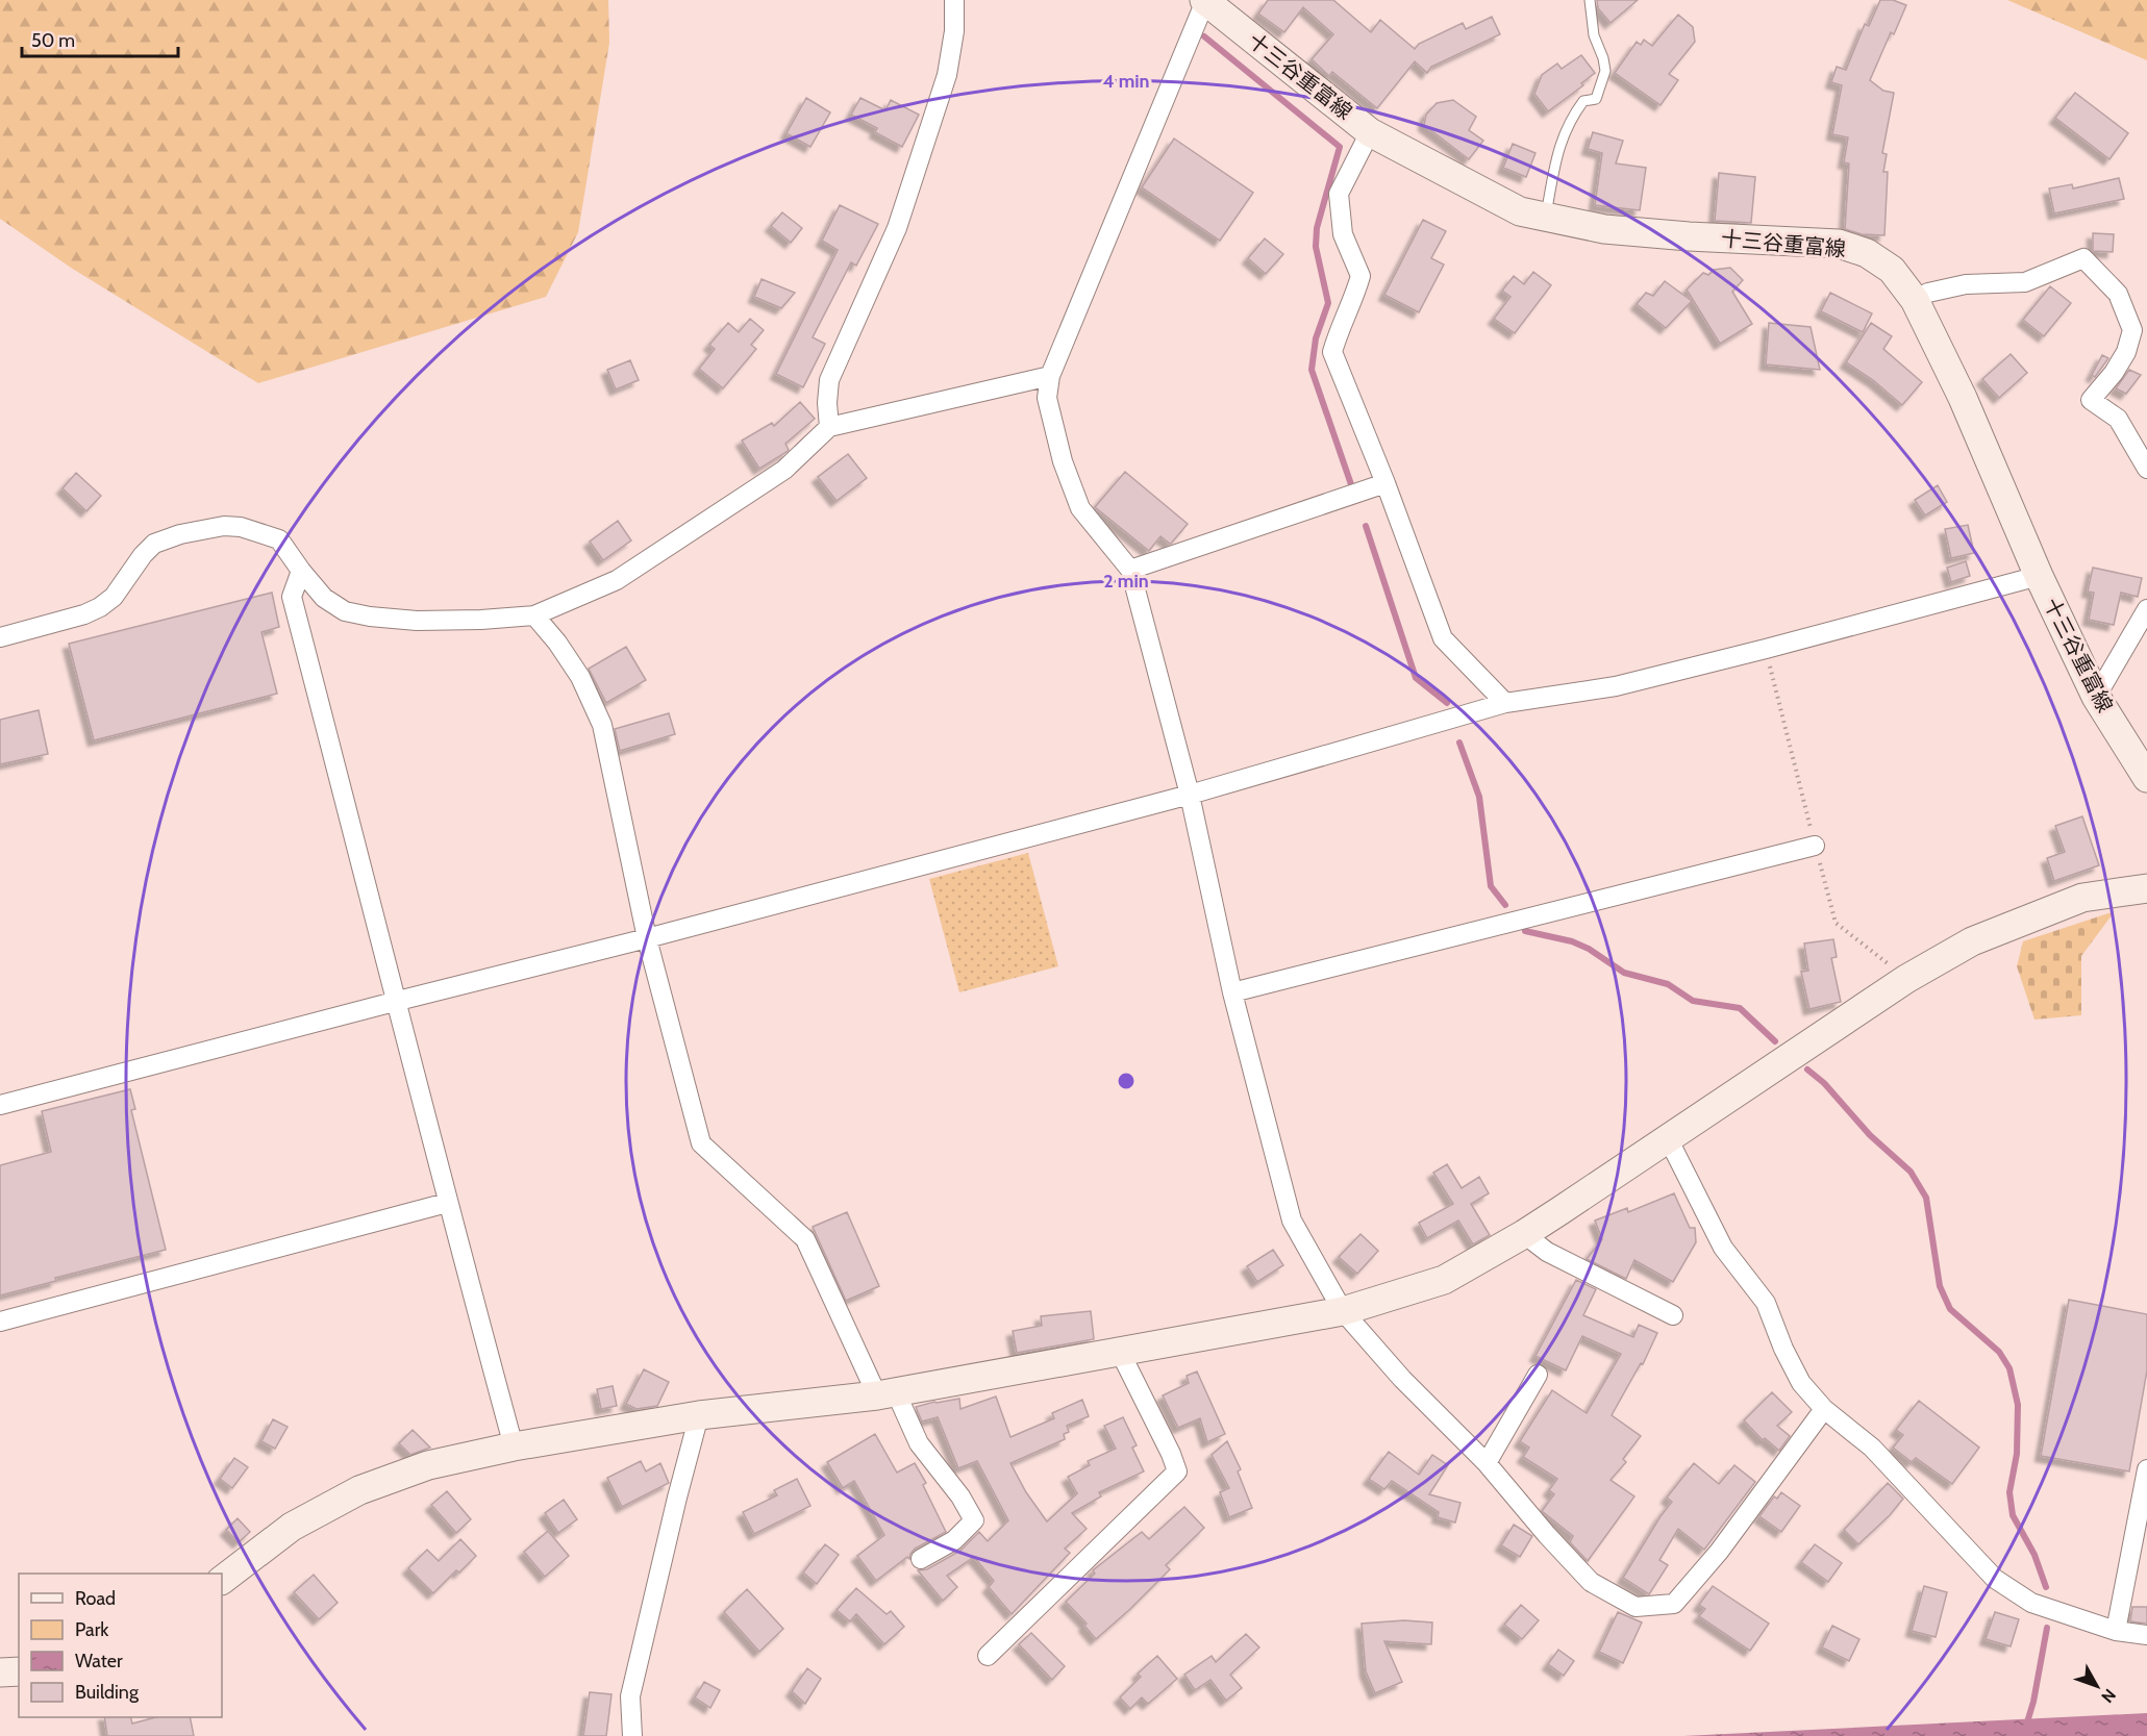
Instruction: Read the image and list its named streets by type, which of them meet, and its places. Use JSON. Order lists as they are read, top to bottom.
{
  "streets": {
    "street": ["十三谷重富線"]
  },
  "legend": [
    "Road",
    "Park",
    "Water",
    "Building"
  ],
  "scale_bar": "50 m",
  "north": "bottom right",
  "rings": ["4 min", "2 min"]
}
